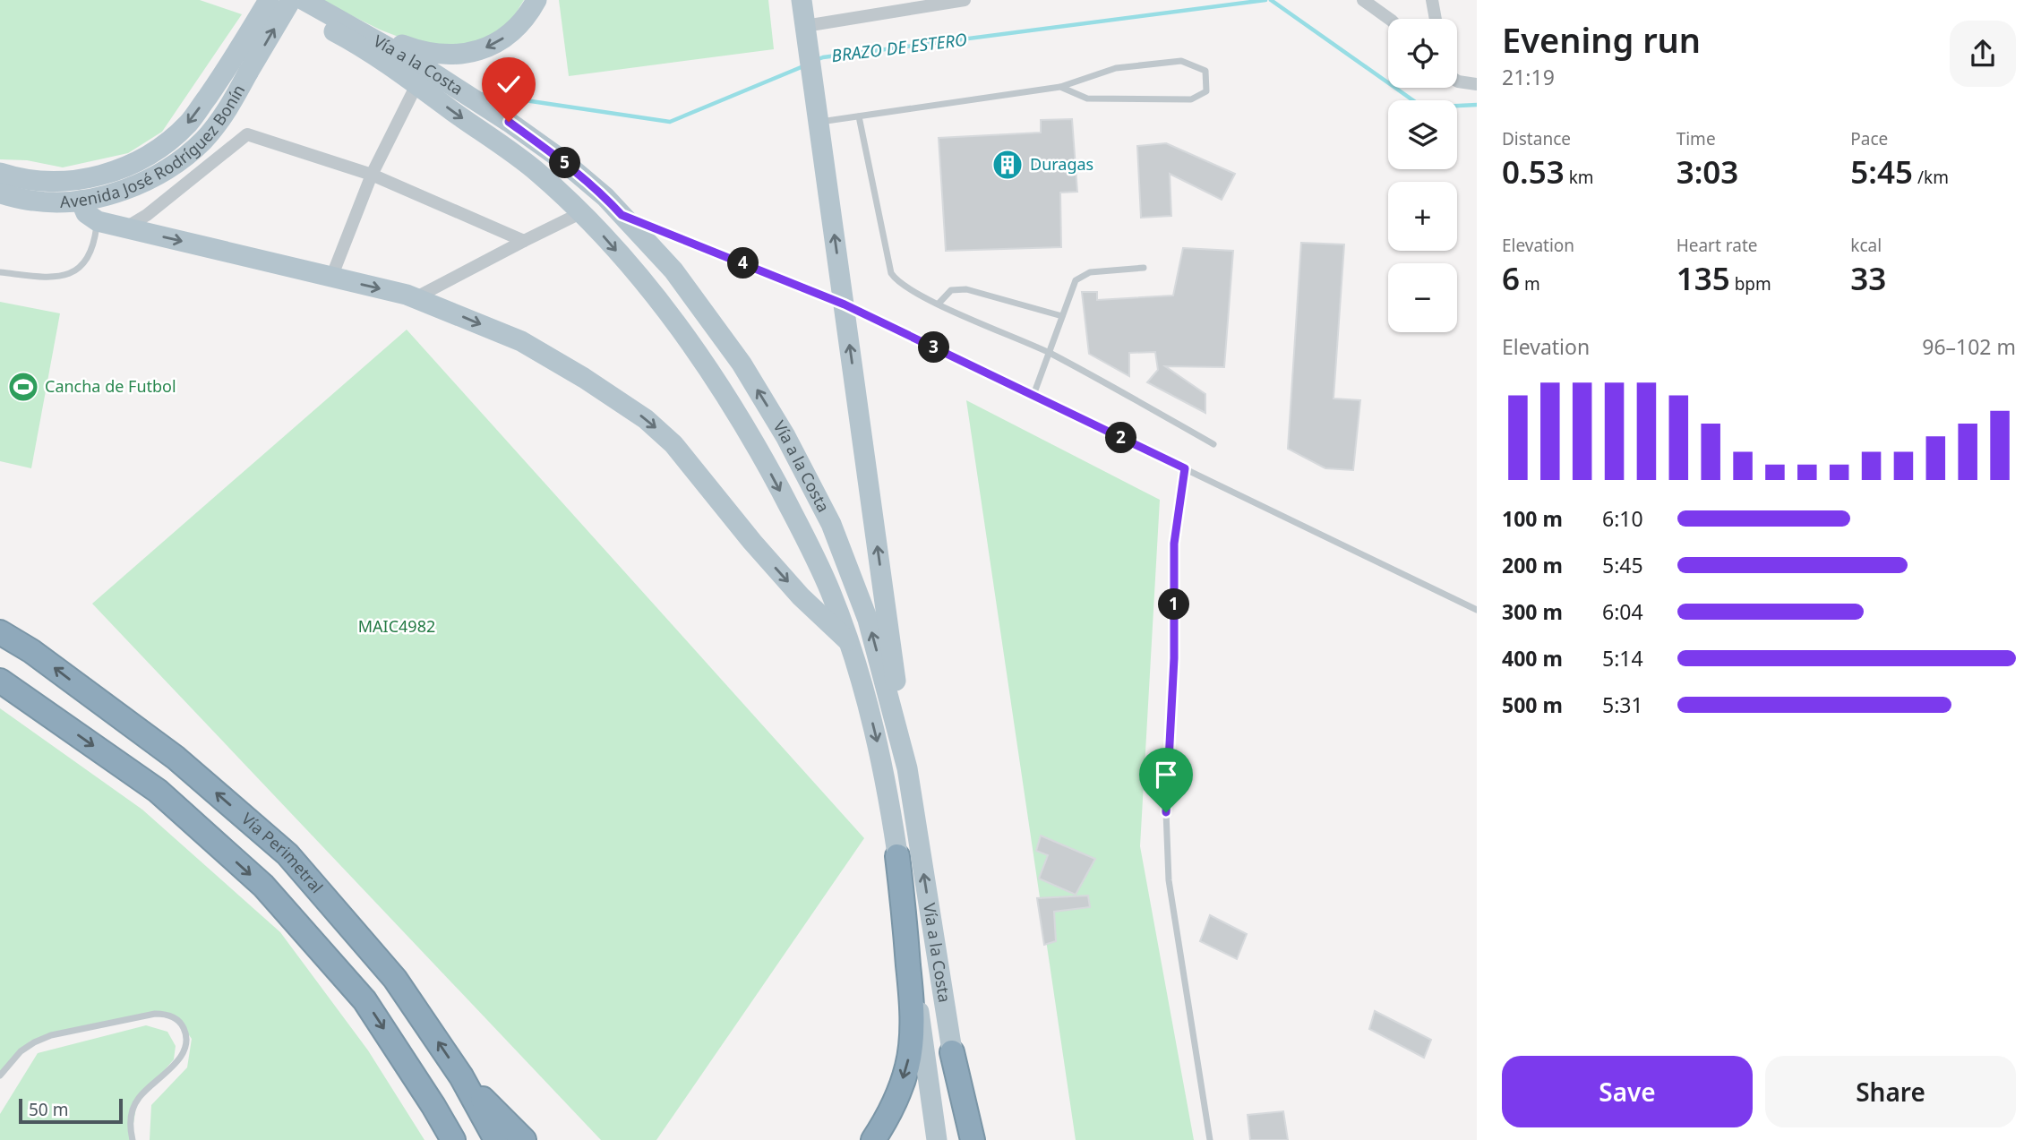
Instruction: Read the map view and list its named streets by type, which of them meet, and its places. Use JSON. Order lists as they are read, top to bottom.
{
  "streets": {
    "highway": ["Vía Perimetral"],
    "main road": ["Vía a la Costa", "Avenida José Rodríguez Bonín"]
  },
  "crossings": [
    ["Vía a la Costa", "Avenida José Rodríguez Bonín"]
  ],
  "water": ["BRAZO DE ESTERO"],
  "parks": ["MAIC4982"],
  "places": {
    "building": ["Duragas"],
    "sports": ["Cancha de Futbol"]
  },
  "scale_bar": "50 m",
  "page": {
    "heading": ["Evening run", "21:19"],
    "map_buttons": ["+", "−"],
    "stats": [
      ["Distance", "0.53 km"],
      ["Time", "3:03"],
      ["Pace", "5:45 /km"],
      ["Elevation", "6 m"],
      ["Heart rate", "135 bpm"],
      ["kcal", "33"]
    ],
    "pins": [
      "5",
      "4",
      "3",
      "2",
      "1"
    ],
    "chart": ["Elevation", "96–102 m"],
    "list": [
      {
        "name": "100 m",
        "note": "6:10"
      },
      {
        "name": "200 m",
        "note": "5:45"
      },
      {
        "name": "300 m",
        "note": "6:04"
      },
      {
        "name": "400 m",
        "note": "5:14"
      },
      {
        "name": "500 m",
        "note": "5:31"
      }
    ],
    "buttons": ["Save", "Share"],
    "scale": "50 m"
  }
}
